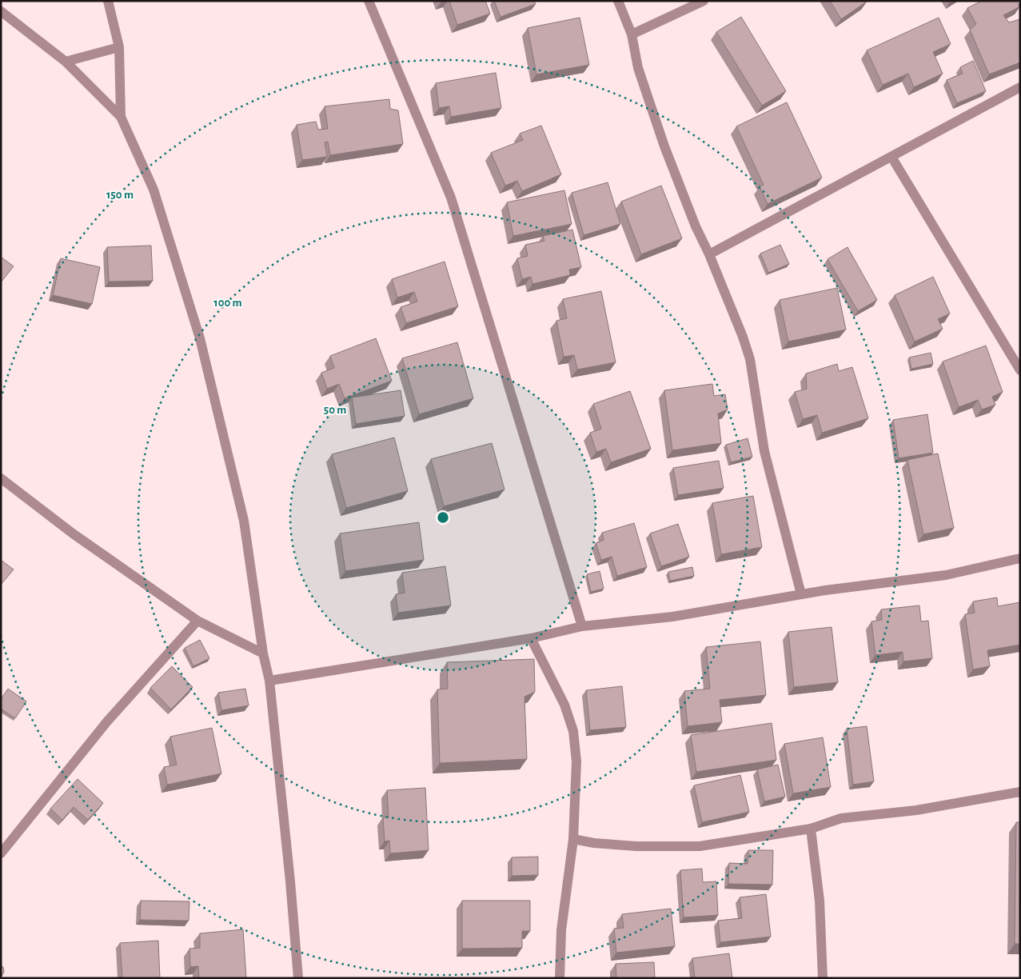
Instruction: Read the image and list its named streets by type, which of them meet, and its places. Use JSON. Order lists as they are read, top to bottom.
{
  "rings": ["150 m", "100 m", "50 m"]
}
